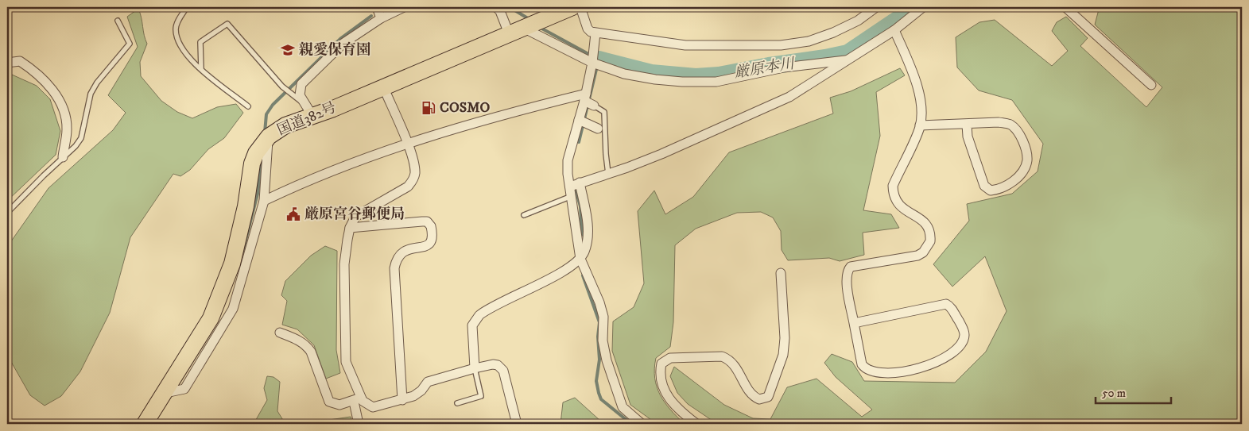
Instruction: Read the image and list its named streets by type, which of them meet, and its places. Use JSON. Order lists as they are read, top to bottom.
{
  "streets": {
    "highway": ["国道382号"]
  },
  "water": ["厳原本川"],
  "places": {
    "school or university": ["親愛保育園"],
    "fuel station": ["COSMO"],
    "public building": ["厳原宮谷郵便局"]
  },
  "scale_bar": "50 m"
}
